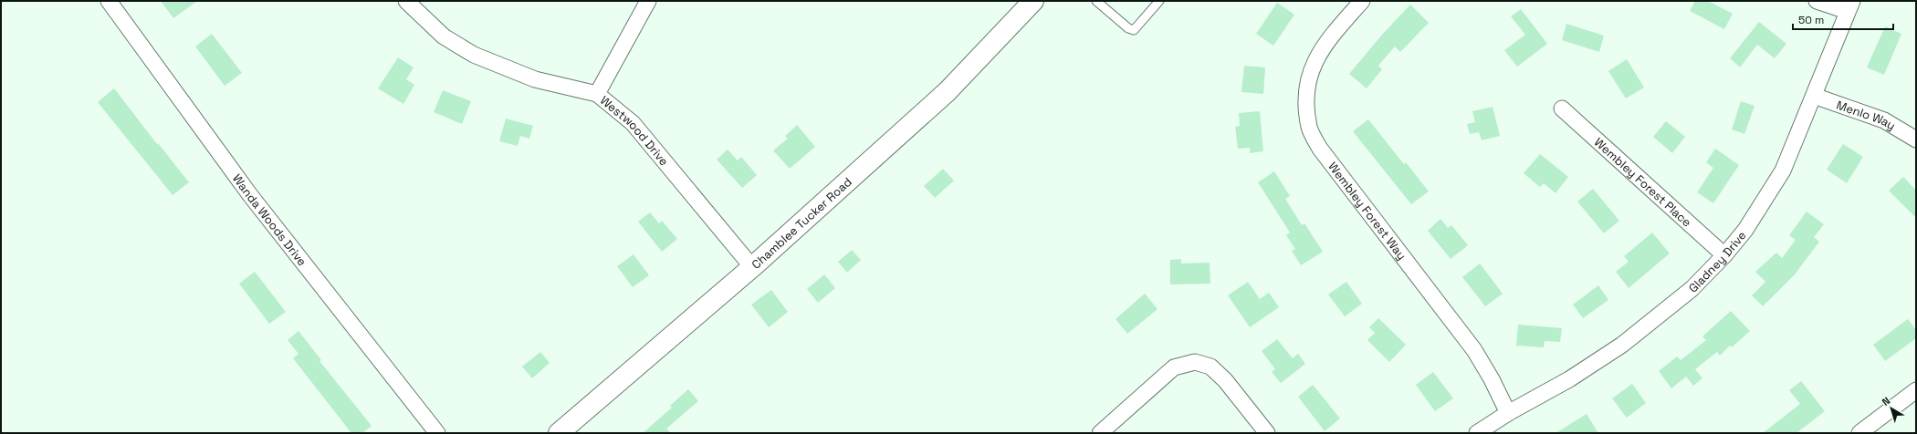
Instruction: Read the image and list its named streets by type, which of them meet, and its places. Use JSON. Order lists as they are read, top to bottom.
{
  "streets": {
    "main road": ["Chamblee Tucker Road"],
    "street": [
      "Menlo Way",
      "Westwood Drive",
      "Wembley Forest Place",
      "Wembley Forest Way",
      "Wanda Woods Drive",
      "Gladney Drive"
    ]
  },
  "crossings": [
    ["Menlo Way", "Gladney Drive"],
    ["Westwood Drive", "Chamblee Tucker Road"],
    ["Wembley Forest Place", "Gladney Drive"],
    ["Wembley Forest Way", "Gladney Drive"]
  ],
  "scale_bar": "50 m",
  "north": "top left"
}
